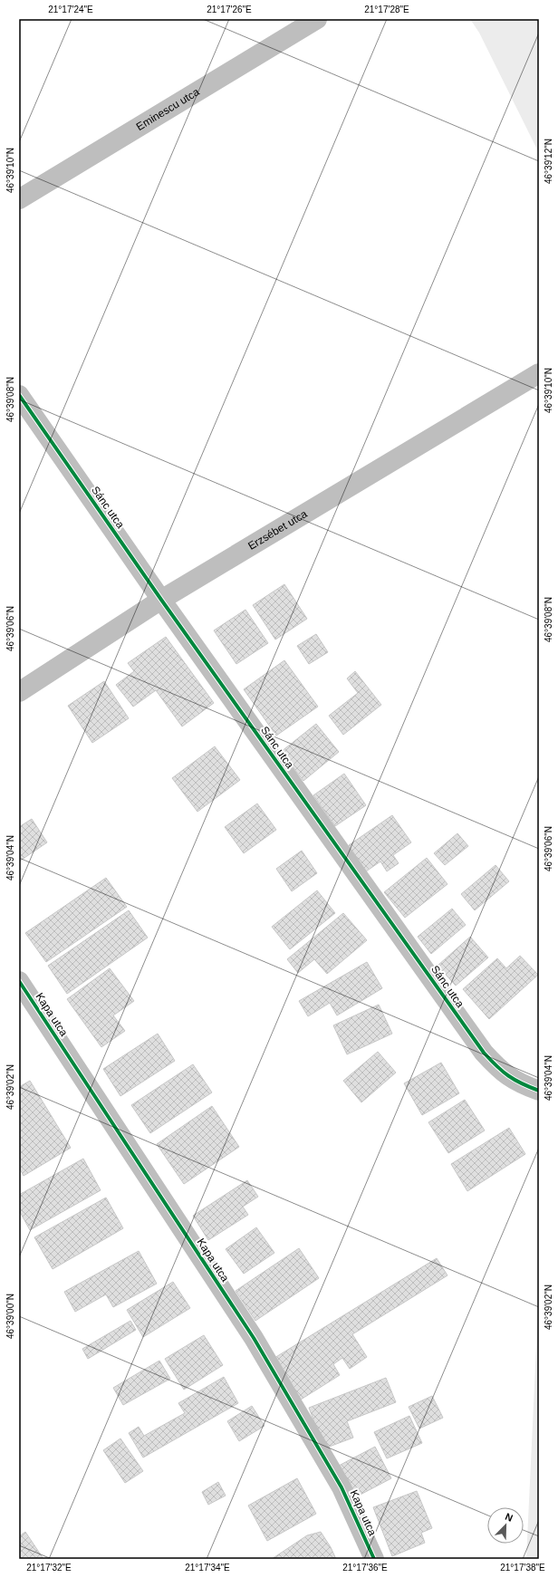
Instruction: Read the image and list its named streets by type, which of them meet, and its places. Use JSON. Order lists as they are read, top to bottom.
{
  "streets": {
    "street": [
      "Eminescu utca",
      "Sánc utca",
      "Erzsébet utca",
      "Kapa utca"
    ]
  },
  "crossings": [
    ["Sánc utca", "Erzsébet utca"]
  ],
  "north": "top right",
  "coordinates": [
    "21°17'24\"E",
    "21°17'26\"E",
    "21°17'28\"E",
    "46°39'12\"N",
    "46°39'10\"N",
    "46°39'08\"N",
    "46°39'06\"N",
    "46°39'04\"N",
    "46°39'02\"N",
    "46°39'00\"N",
    "21°17'32\"E",
    "21°17'34\"E",
    "21°17'36\"E",
    "21°17'38\"E"
  ]
}
